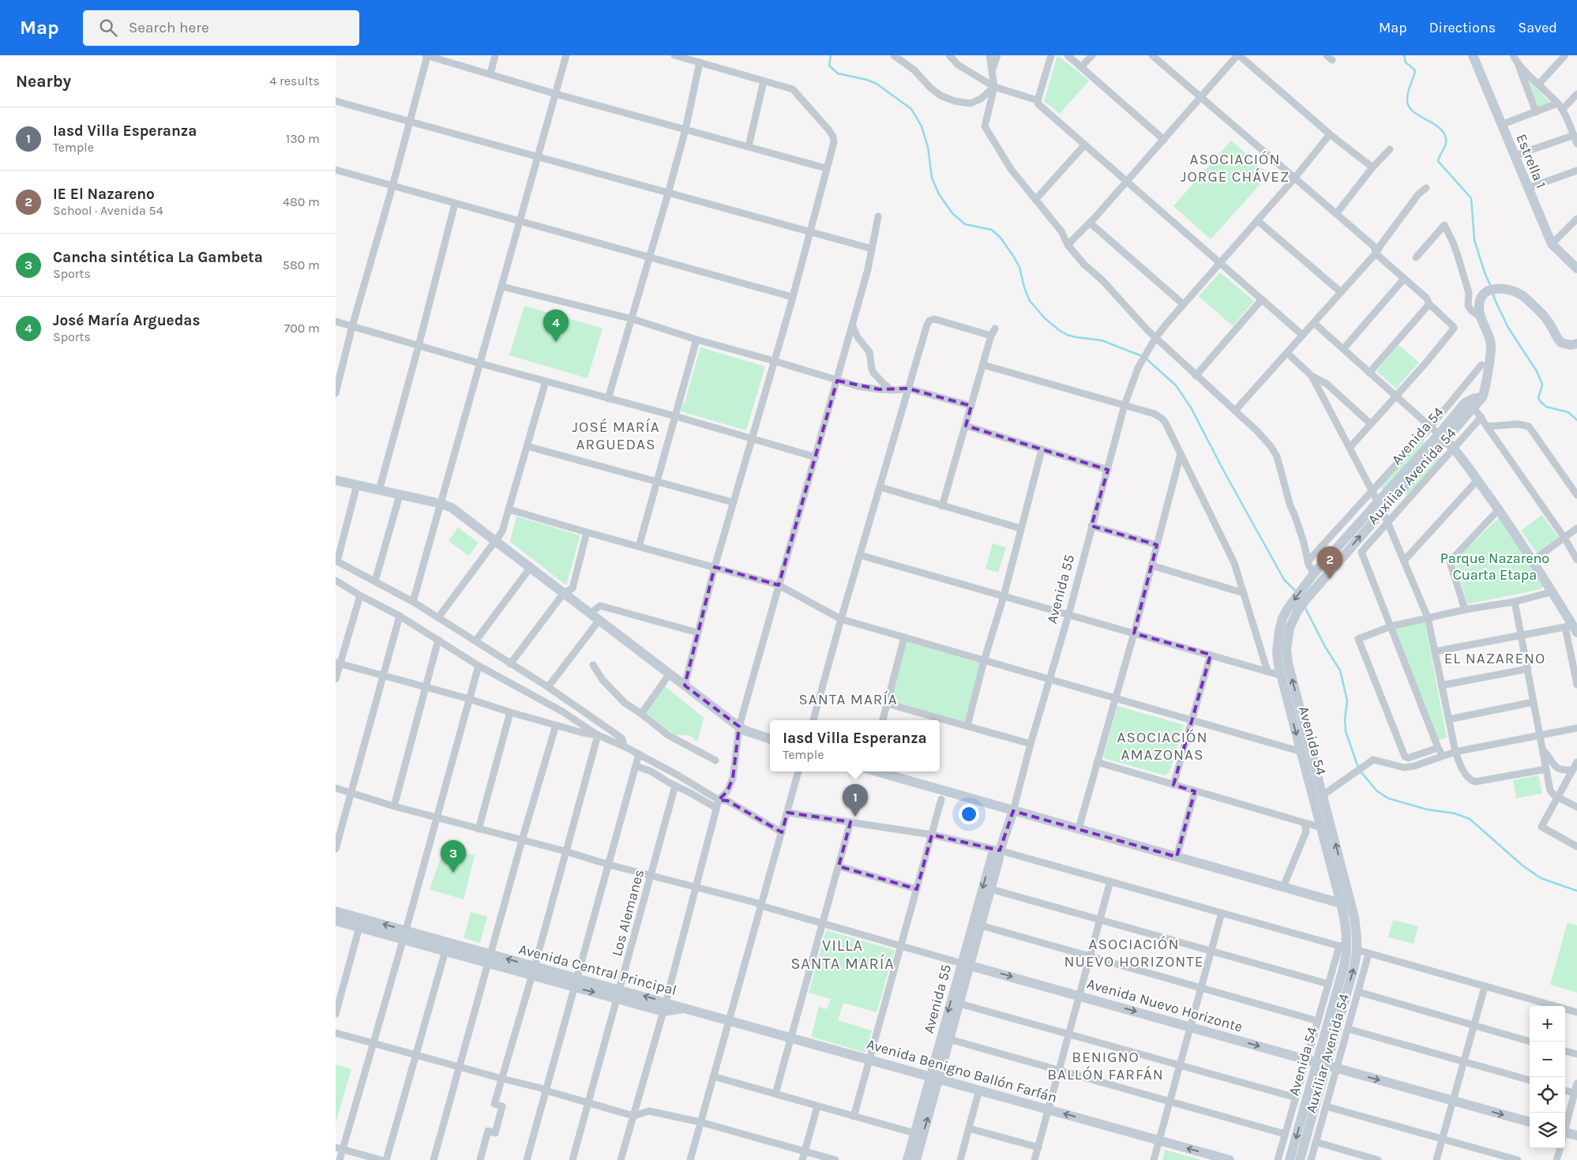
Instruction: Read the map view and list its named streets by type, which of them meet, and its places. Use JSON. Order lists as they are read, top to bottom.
{
  "streets": {
    "street": [
      "Estrella 1",
      "Avenida 54",
      "Auxiliar Avenida 54",
      "Avenida 55",
      "Los Alemanes",
      "Avenida Central Principal",
      "Avenida Nuevo Horizonte",
      "Avenida Benigno Ballón Farfán"
    ]
  },
  "crossings": [
    ["Avenida 54", "Avenida Nuevo Horizonte"],
    ["Auxiliar Avenida 54", "Avenida Nuevo Horizonte"],
    ["Avenida 55", "Avenida Nuevo Horizonte"],
    ["Avenida 55", "Avenida Benigno Ballón Farfán"],
    ["Los Alemanes", "Avenida Central Principal"],
    ["Avenida Central Principal", "Avenida Benigno Ballón Farfán"]
  ],
  "districts": [
    "ASOCIACIÓN JORGE CHÁVEZ",
    "JOSÉ MARÍA ARGUEDAS",
    "EL NAZARENO",
    "SANTA MARÍA",
    "ASOCIACIÓN AMAZONAS",
    "ASOCIACIÓN NUEVO HORIZONTE",
    "VILLA SANTA MARÍA",
    "BENIGNO BALLÓN FARFÁN"
  ],
  "parks": ["Parque Nazareno Cuarta Etapa"],
  "page": {
    "header": "Map",
    "search": "Search here",
    "nav": ["Map", "Directions", "Saved"],
    "heading": ["Nearby", "4 results"],
    "list": [
      {
        "mark": "1",
        "name": "Iasd Villa Esperanza",
        "note": "Temple",
        "value": "130 m"
      },
      {
        "mark": "2",
        "name": "IE El Nazareno",
        "note": "School · Avenida 54",
        "value": "480 m"
      },
      {
        "mark": "3",
        "name": "Cancha sintética La Gambeta",
        "note": "Sports",
        "value": "580 m"
      },
      {
        "mark": "4",
        "name": "José María Arguedas",
        "note": "Sports",
        "value": "700 m"
      }
    ],
    "pins": [
      "4",
      "2",
      "1",
      "3"
    ],
    "popup": ["Iasd Villa Esperanza", "Temple"],
    "map_buttons": ["+", "−"]
  }
}
